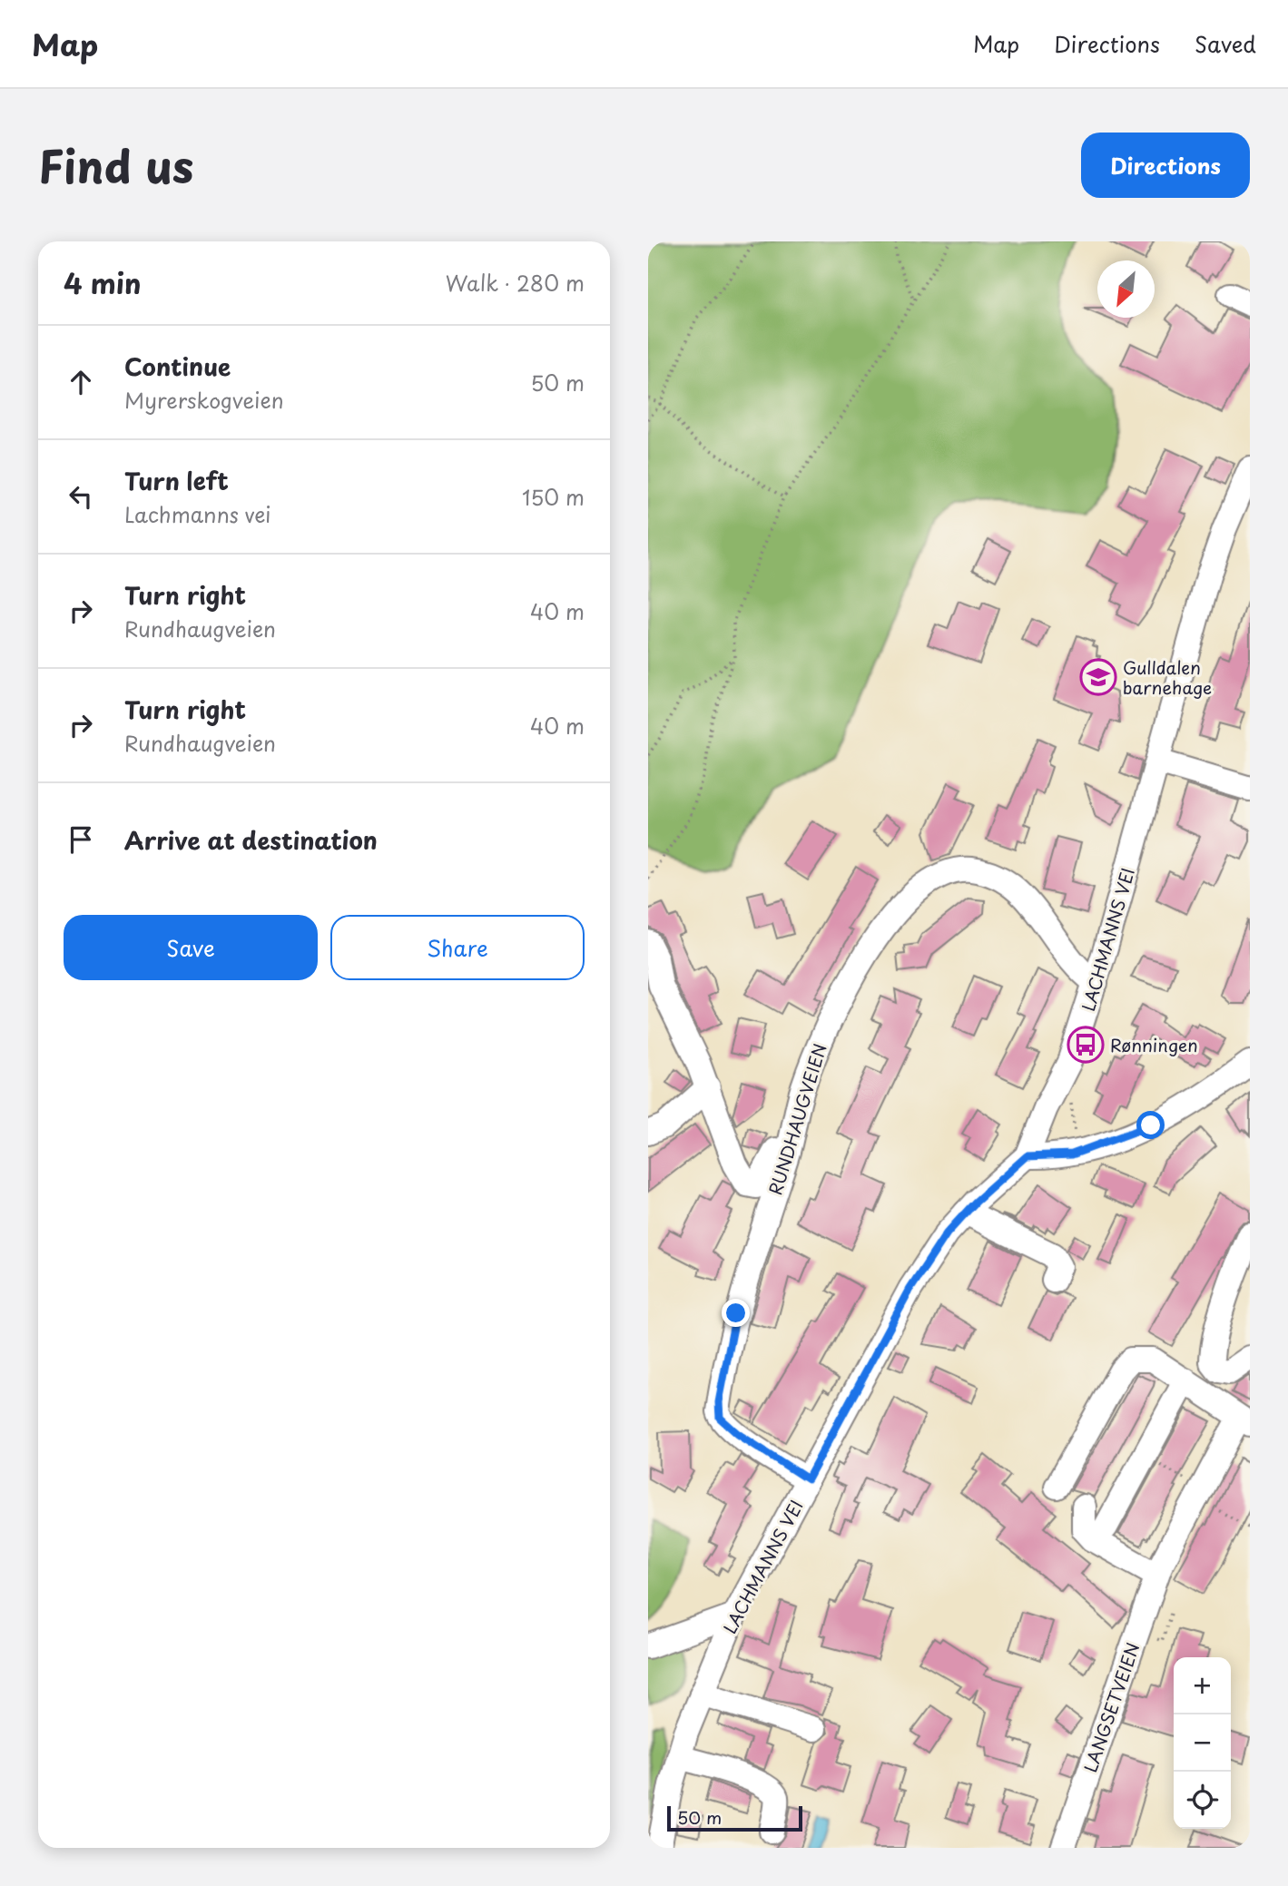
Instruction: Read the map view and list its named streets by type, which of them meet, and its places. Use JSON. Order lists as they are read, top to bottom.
{
  "streets": {
    "street": ["LACHMANNS VEI", "RUNDHAUGVEIEN", "LANGSETVEIEN"]
  },
  "crossings": [
    ["LACHMANNS VEI", "RUNDHAUGVEIEN"]
  ],
  "places": {
    "school or university": ["Gulldalen barnehage"],
    "bus stop": ["Rønningen"]
  },
  "scale_bar": "50 m",
  "north": "bottom left",
  "page": {
    "header": "Map",
    "nav": ["Map", "Directions", "Saved"],
    "title": "Find us",
    "buttons": [
      "Directions",
      ["Save", "Share"]
    ],
    "heading": ["4 min", "Walk · 280 m"],
    "list": [
      ["Continue", "Myrerskogveien", "50 m"],
      ["Turn left", "Lachmanns vei", "150 m"],
      ["Turn right", "Rundhaugveien", "40 m"],
      ["Turn right", "Rundhaugveien", "40 m"],
      "Arrive at destination"
    ],
    "map_buttons": ["+", "−"],
    "scale": "50 m"
  }
}
